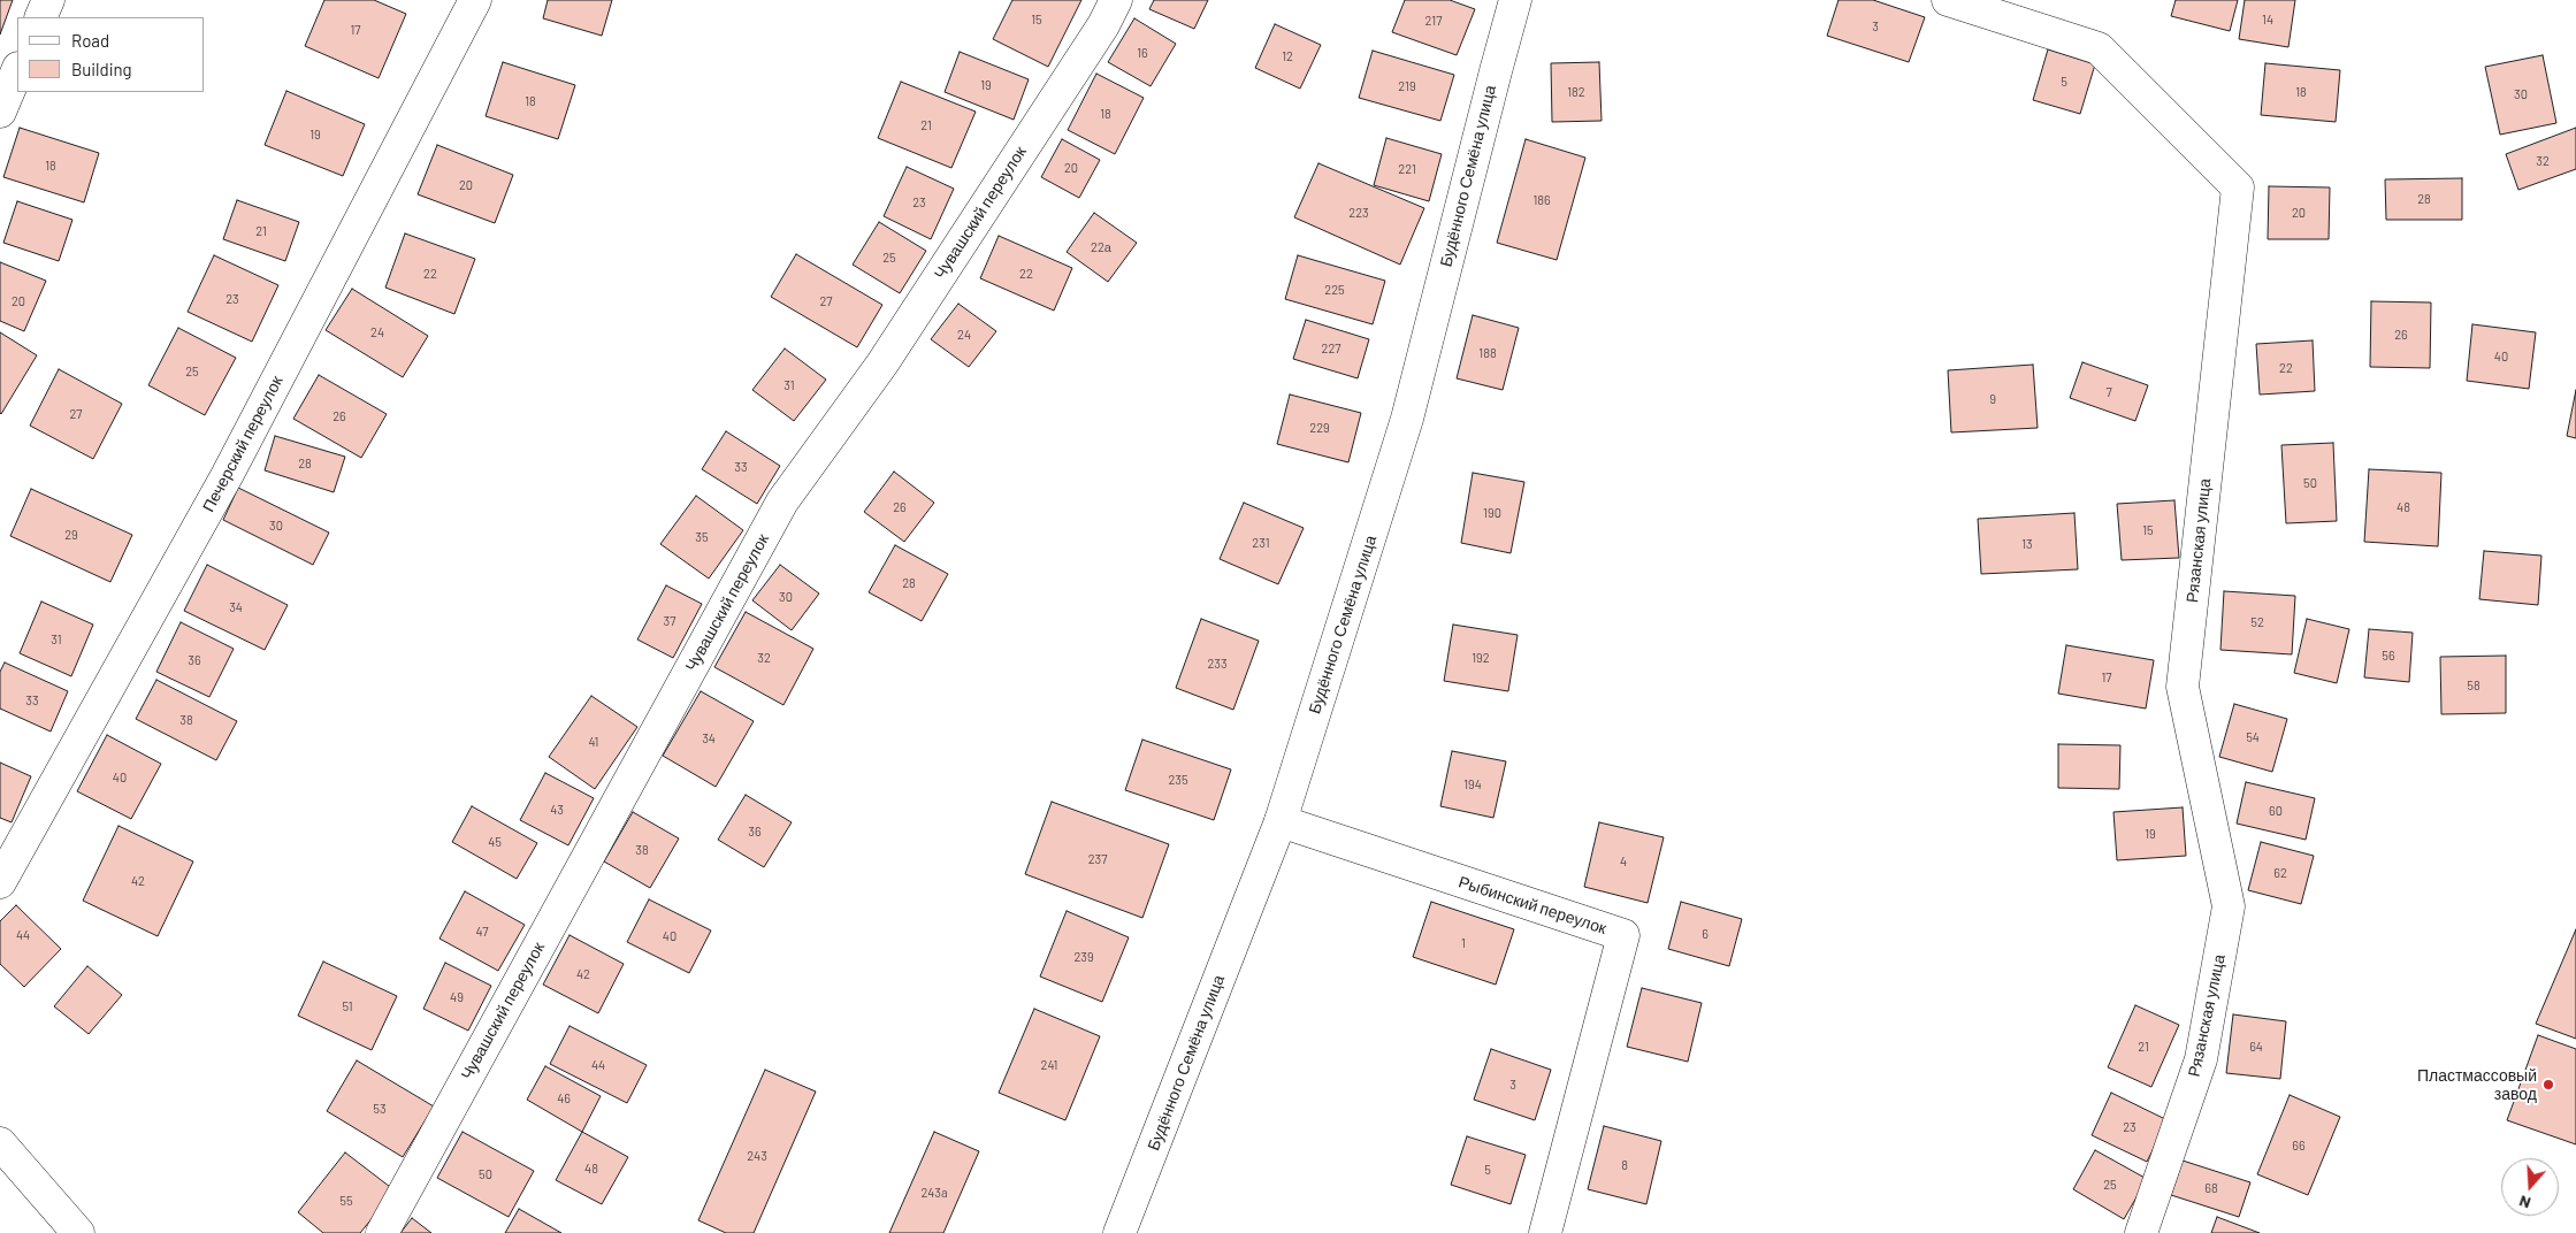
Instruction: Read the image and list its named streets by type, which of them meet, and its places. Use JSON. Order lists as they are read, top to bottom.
{
  "streets": {
    "street": [
      "Будённого Семёна улица",
      "Чувашский переулок",
      "Печерский переулок",
      "Рязанская улица",
      "Рыбинский переулок"
    ]
  },
  "crossings": [
    ["Будённого Семёна улица", "Рыбинский переулок"]
  ],
  "places": ["Пластмассовый завод"],
  "house_numbers": [
    "15",
    "14",
    "217",
    "3",
    "17",
    "16",
    "12",
    "5",
    "19",
    "219",
    "182",
    "18",
    "30",
    "18",
    "18",
    "21",
    "19",
    "32",
    "18",
    "20",
    "221",
    "20",
    "28",
    "186",
    "23",
    "223",
    "20",
    "21",
    "22а",
    "25",
    "22",
    "22",
    "225",
    "23",
    "20",
    "27",
    "24",
    "24",
    "26",
    "227",
    "188",
    "40",
    "22",
    "25",
    "31",
    "7",
    "9",
    "27",
    "26",
    "229",
    "28",
    "33",
    "50",
    "26",
    "48",
    "190",
    "30",
    "15",
    "29",
    "35",
    "231",
    "13",
    "28",
    "30",
    "34",
    "37",
    "52",
    "31",
    "56",
    "32",
    "192",
    "36",
    "233",
    "17",
    "58",
    "33",
    "38",
    "54",
    "34",
    "41",
    "40",
    "235",
    "194",
    "43",
    "60",
    "36",
    "19",
    "45",
    "38",
    "237",
    "4",
    "62",
    "42",
    "47",
    "6",
    "44",
    "40",
    "1",
    "239",
    "42",
    "49",
    "51",
    "21",
    "64",
    "44",
    "241",
    "3",
    "46",
    "53",
    "23",
    "66",
    "243",
    "8",
    "48",
    "5",
    "50",
    "25",
    "68",
    "243a",
    "55"
  ],
  "legend": ["Road", "Building"],
  "north": "bottom"
}
